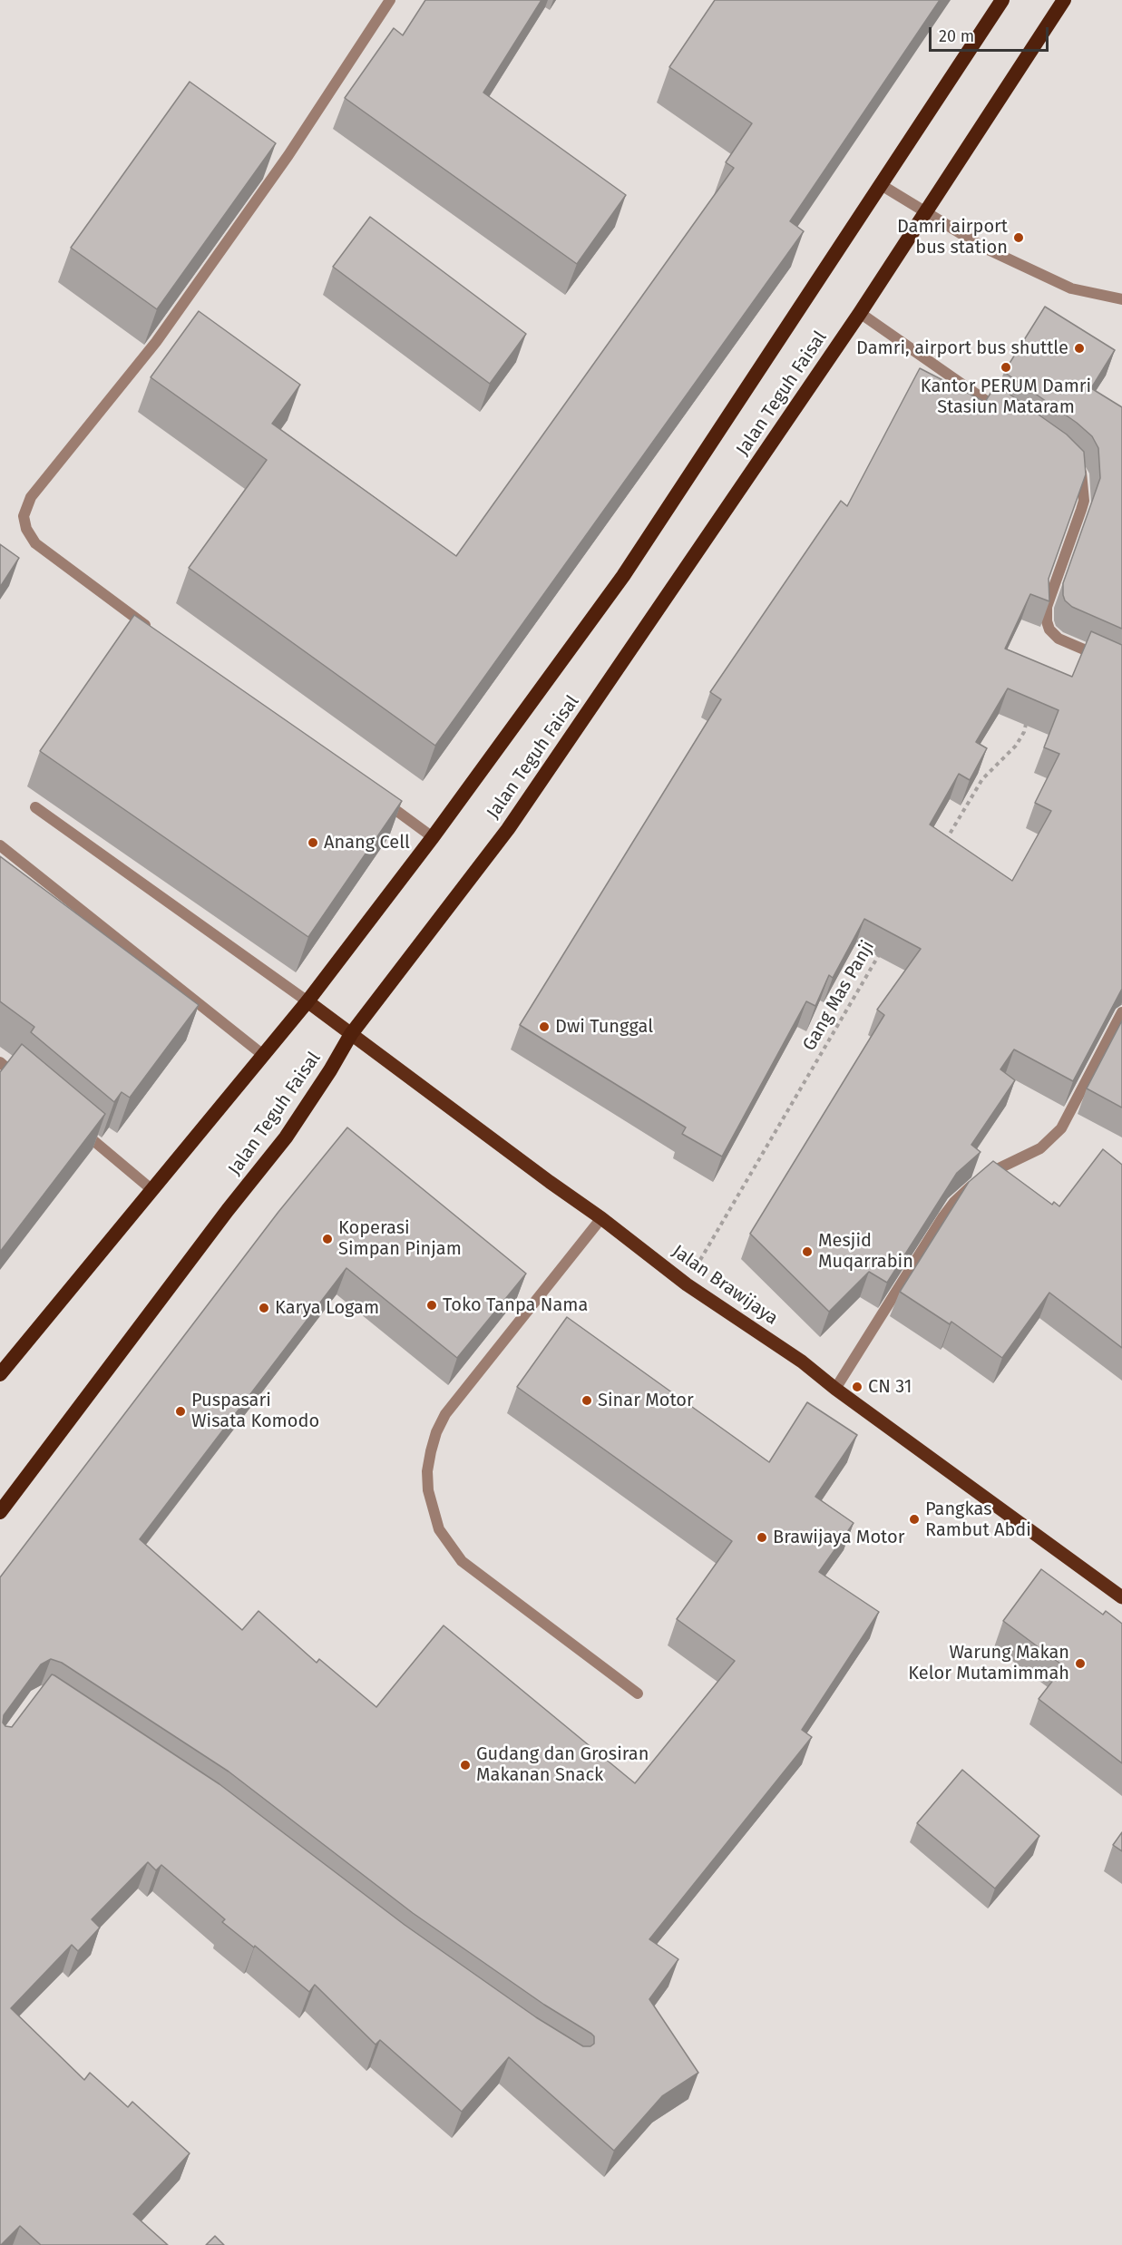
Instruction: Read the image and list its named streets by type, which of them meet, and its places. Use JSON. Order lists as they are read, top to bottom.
{
  "streets": {
    "highway": ["Jalan Teguh Faisal"],
    "main road": ["Jalan Brawijaya"],
    "path": ["Gang Mas Panji"]
  },
  "crossings": [
    ["Jalan Teguh Faisal", "Jalan Brawijaya"],
    ["Gang Mas Panji", "Jalan Brawijaya"]
  ],
  "places": [
    "Damri airport bus station",
    "Damri, airport bus shuttle",
    "Kantor PERUM Damri Stasiun Mataram",
    "Anang Cell",
    "Dwi Tunggal",
    "Koperasi Simpan Pinjam",
    "Mesjid Muqarrabin",
    "Toko Tanpa Nama",
    "Karya Logam",
    "CN 31",
    "Sinar Motor",
    "Puspasari Wisata Komodo",
    "Pangkas Rambut Abdi",
    "Brawijaya Motor",
    "Warung Makan Kelor Mutamimmah",
    "Gudang dan Grosiran Makanan Snack"
  ],
  "scale_bar": "20 m"
}
